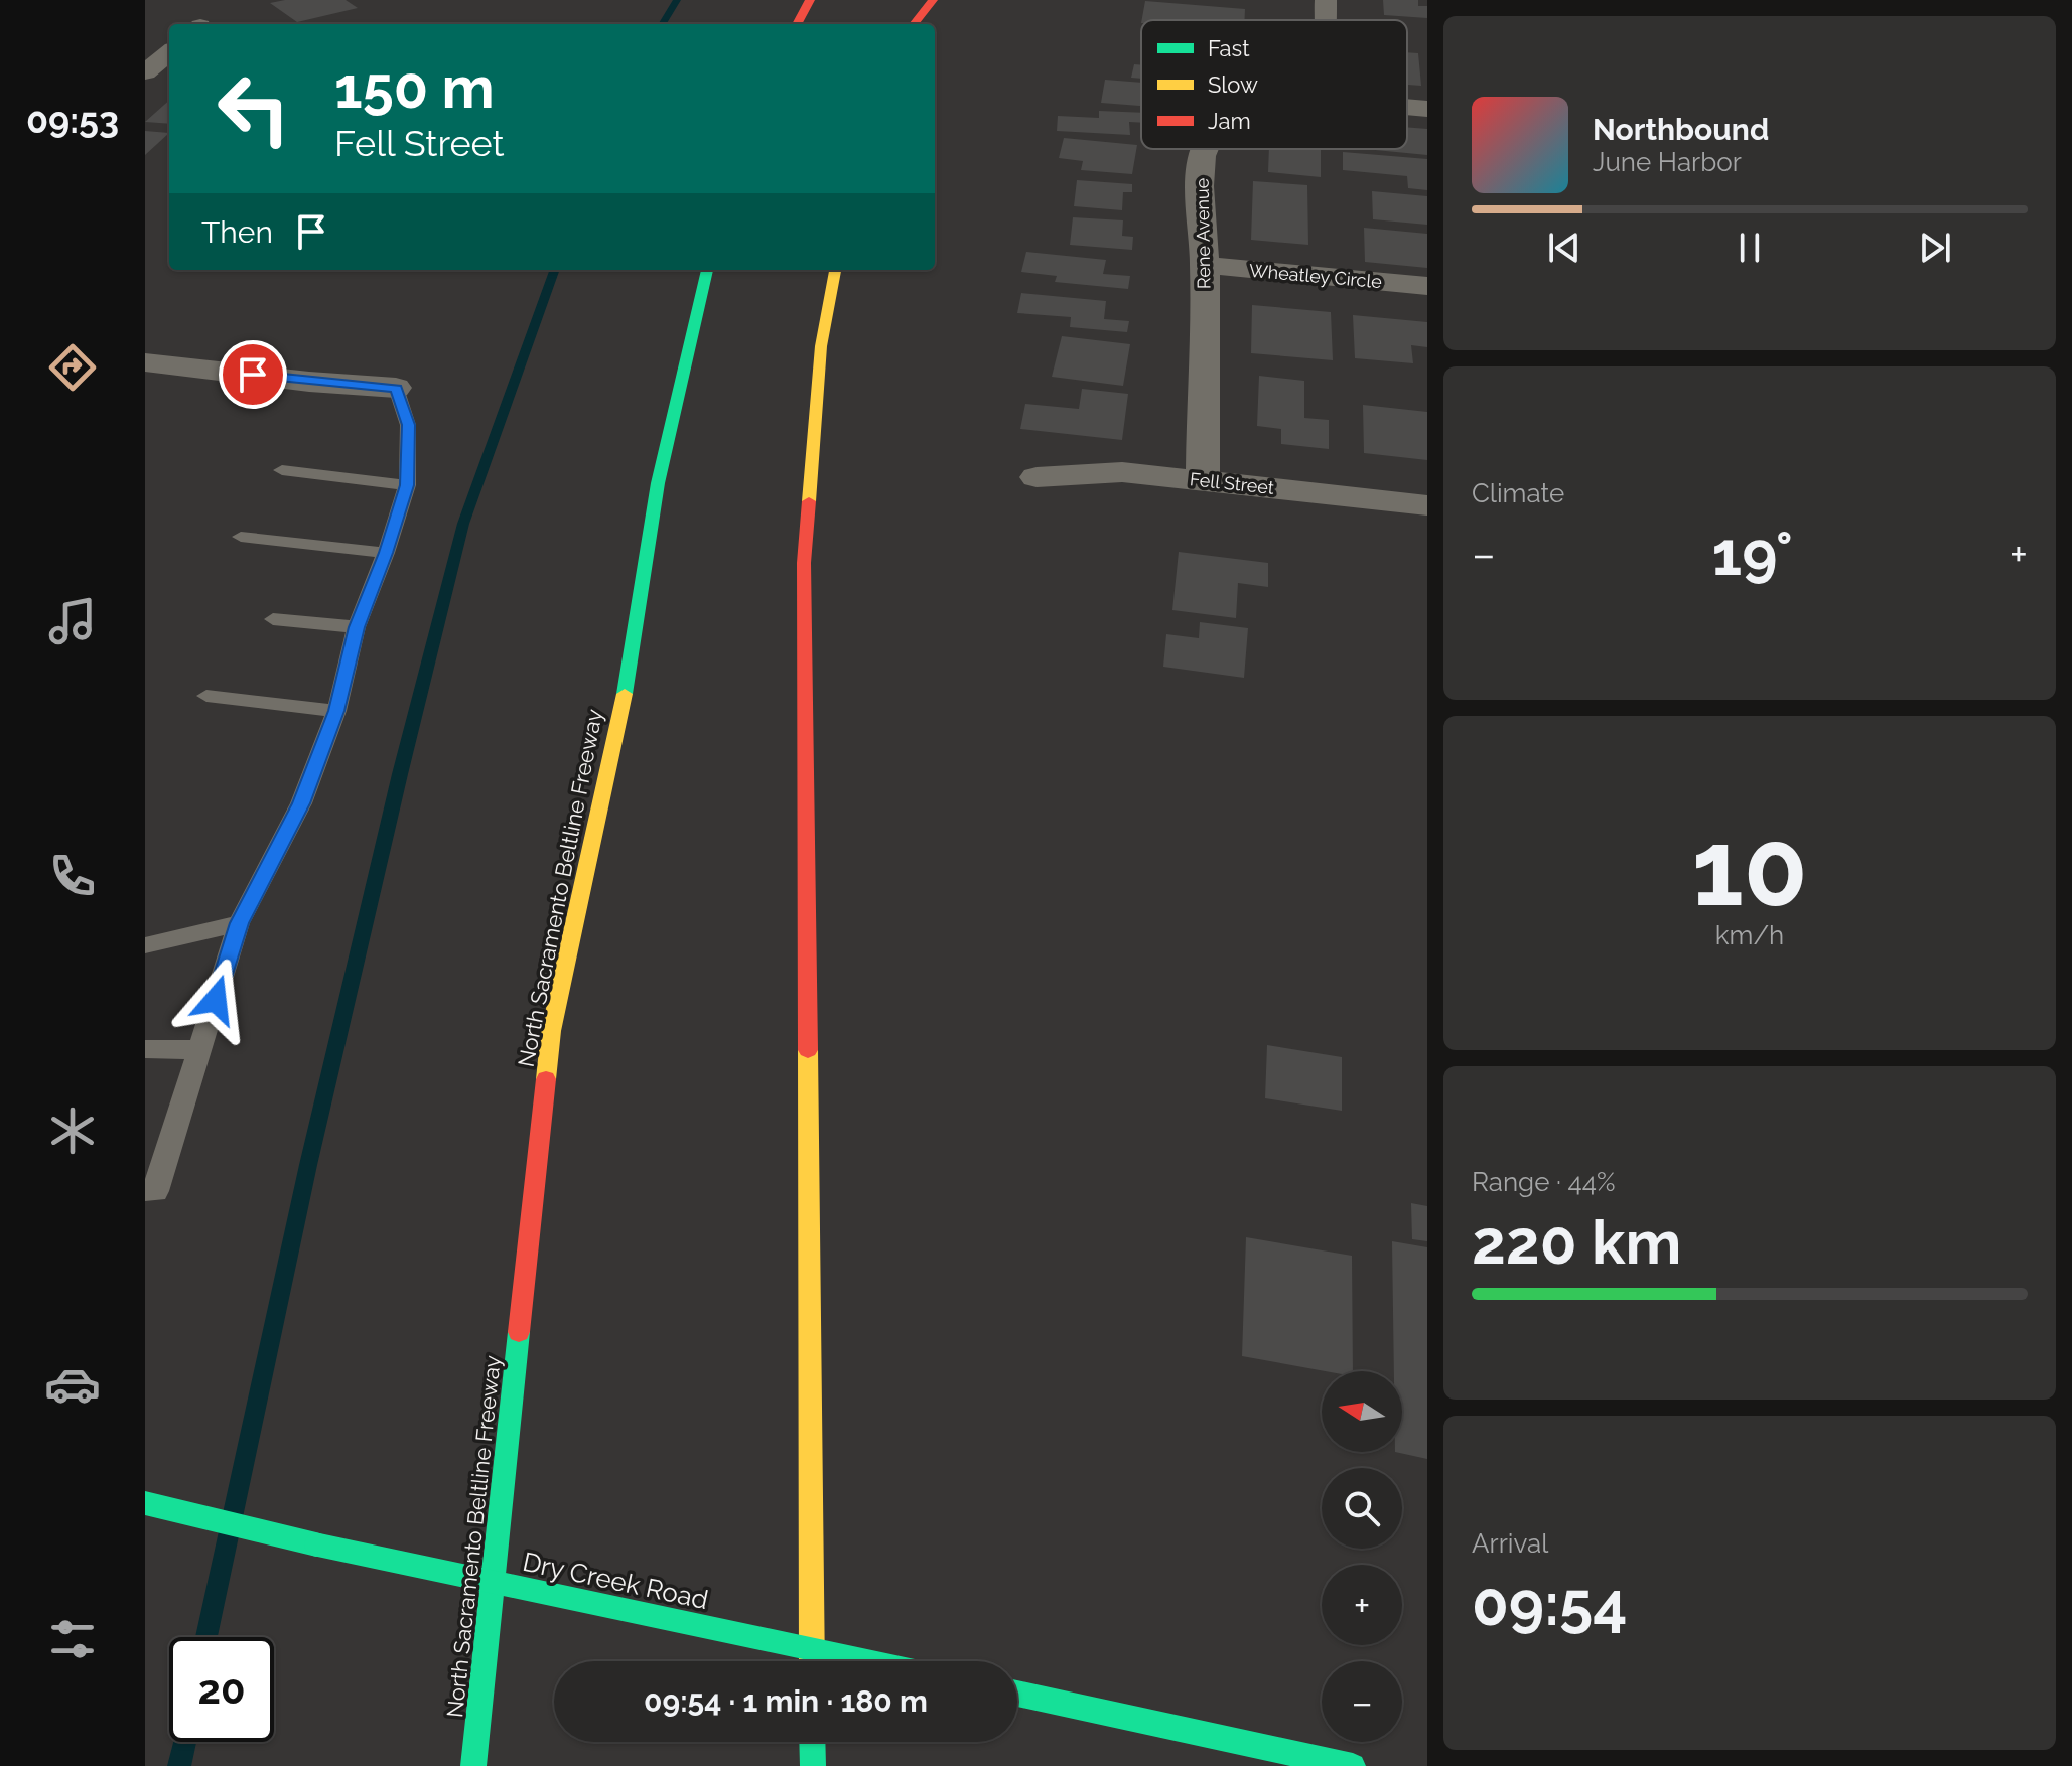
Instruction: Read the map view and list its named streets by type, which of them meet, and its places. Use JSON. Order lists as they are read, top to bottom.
{
  "streets": {
    "main road": ["North Sacramento Beltline Freeway", "Dry Creek Road"],
    "street": ["Rene Avenue", "Wheatley Circle", "Fell Street"]
  },
  "crossings": [
    ["Rene Avenue", "Wheatley Circle"],
    ["Rene Avenue", "Fell Street"]
  ],
  "legend": ["Fast", "Slow", "Jam"],
  "north": "left",
  "page": {
    "tabs": "09:53",
    "turn": ["150 m", "Fell Street"],
    "song": ["Northbound", "June Harbor"],
    "then": "Then",
    "tile": [
      "Climate",
      ["10", "km/h"],
      ["Range · 44%", "220 km"],
      ["Arrival", "09:54"]
    ],
    "heat": ["−", "19°", "+"],
    "map_buttons": ["+", "−"],
    "limit": "20",
    "trip": "09:54 · 1 min · 180 m"
  }
}
